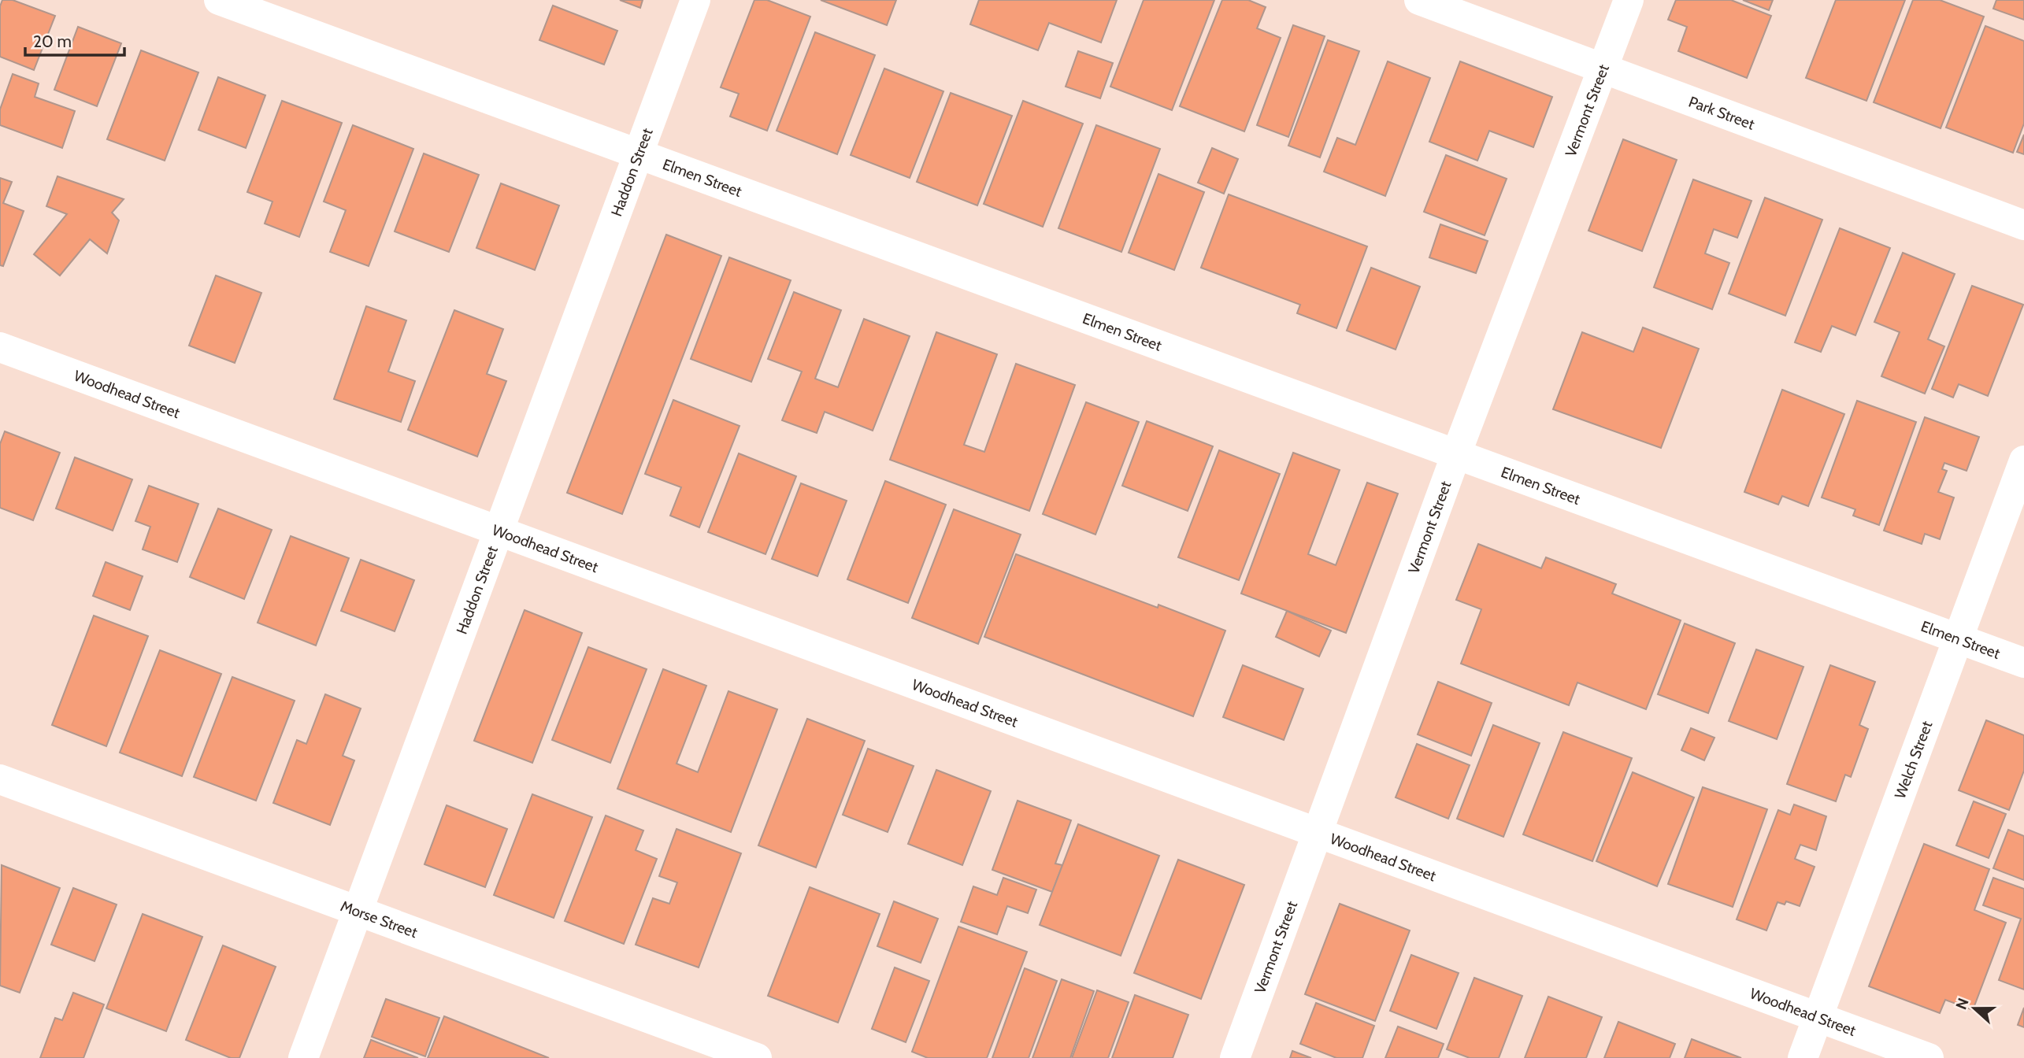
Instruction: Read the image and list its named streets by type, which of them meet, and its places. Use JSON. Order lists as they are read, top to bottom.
{
  "streets": {
    "street": [
      "Vermont Street",
      "Park Street",
      "Haddon Street",
      "Elmen Street",
      "Woodhead Street",
      "Welch Street",
      "Morse Street"
    ]
  },
  "crossings": [
    ["Vermont Street", "Park Street"],
    ["Vermont Street", "Elmen Street"],
    ["Vermont Street", "Woodhead Street"],
    ["Haddon Street", "Elmen Street"],
    ["Haddon Street", "Woodhead Street"],
    ["Haddon Street", "Morse Street"],
    ["Elmen Street", "Welch Street"],
    ["Woodhead Street", "Welch Street"]
  ],
  "scale_bar": "20 m",
  "north": "left"
}
